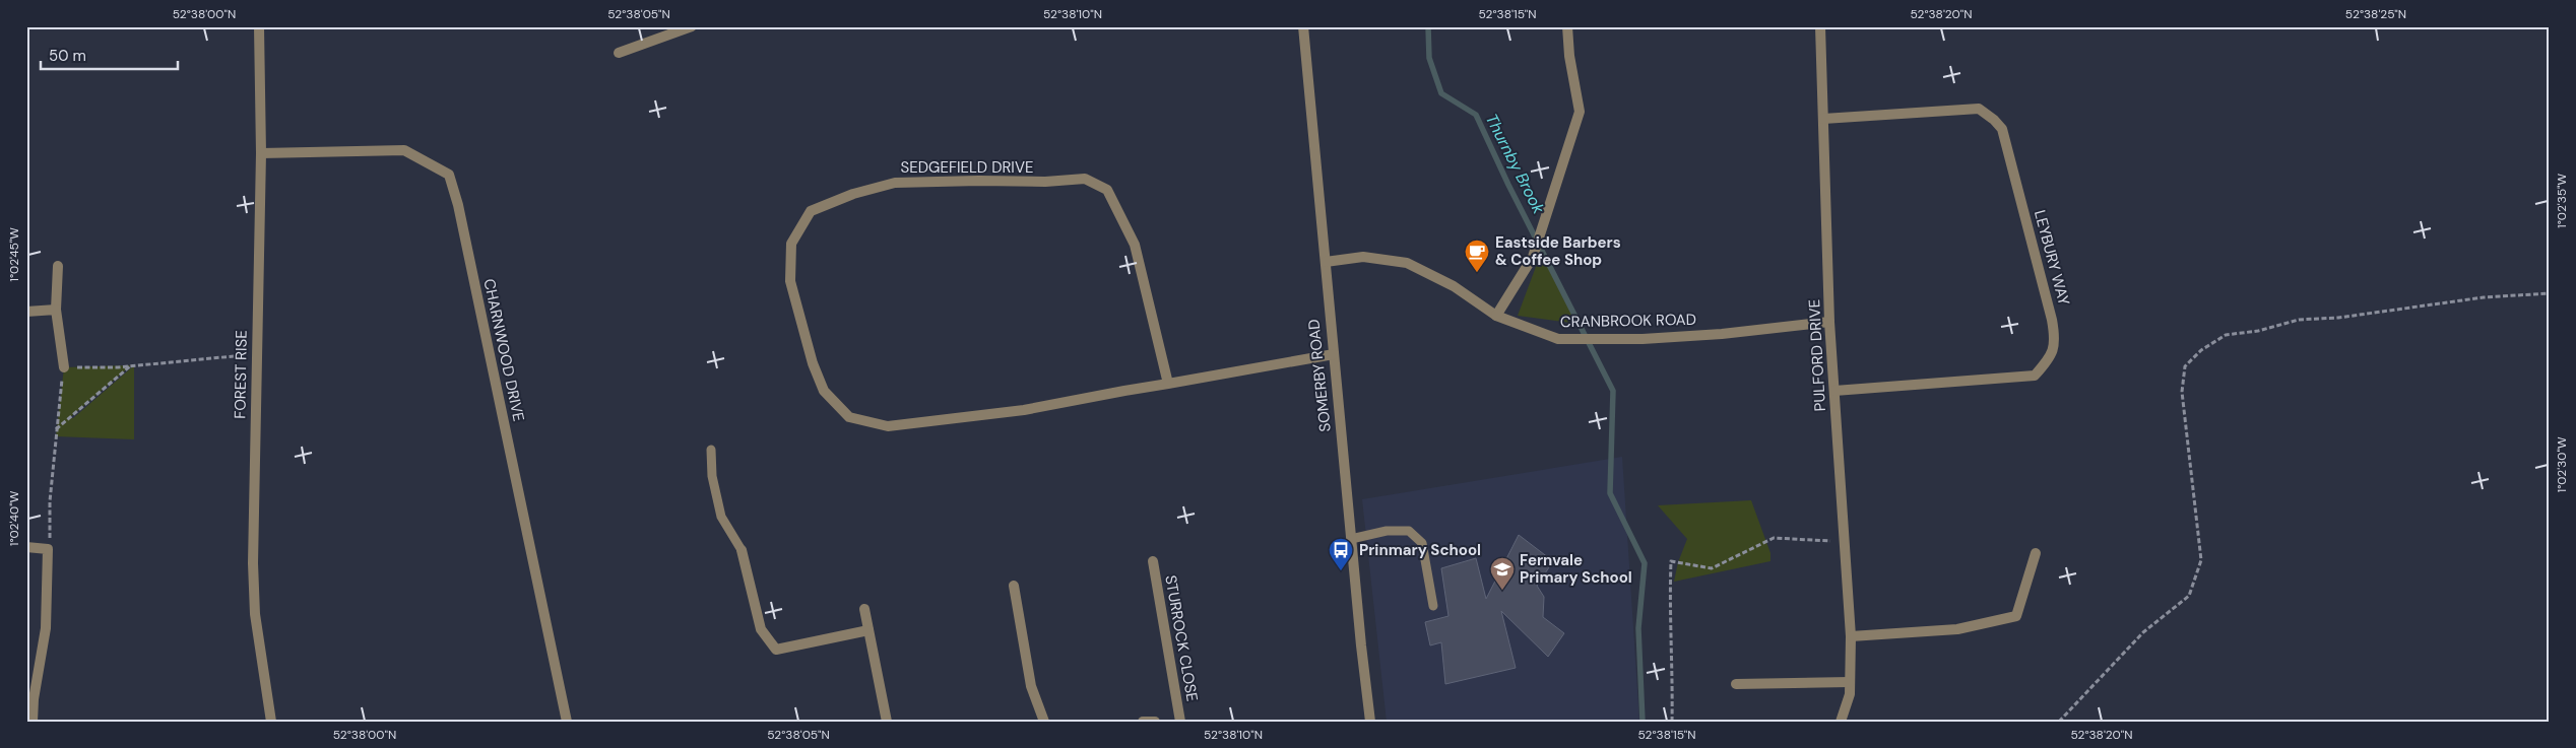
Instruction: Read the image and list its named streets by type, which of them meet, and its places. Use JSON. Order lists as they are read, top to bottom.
{
  "streets": {
    "street": [
      "SEDGEFIELD DRIVE",
      "LEYBURY WAY",
      "CRANBROOK ROAD",
      "CHARNWOOD DRIVE",
      "PULFORD DRIVE",
      "FOREST RISE",
      "SOMERBY ROAD",
      "STURROCK CLOSE"
    ]
  },
  "crossings": [
    ["SEDGEFIELD DRIVE", "SOMERBY ROAD"],
    ["LEYBURY WAY", "PULFORD DRIVE"],
    ["CRANBROOK ROAD", "PULFORD DRIVE"],
    ["CRANBROOK ROAD", "SOMERBY ROAD"],
    ["CHARNWOOD DRIVE", "FOREST RISE"]
  ],
  "water": ["Thurnby Brook"],
  "places": {
    "cafe": ["Eastside Barbers & Coffee Shop"],
    "bus stop": ["Prinmary School"],
    "school or university": ["Fernvale Primary School"]
  },
  "scale_bar": "50 m",
  "coordinates": [
    "52°38'00\"N",
    "52°38'05\"N",
    "52°38'10\"N",
    "52°38'15\"N",
    "52°38'20\"N",
    "52°38'25\"N",
    "1°02'35\"W",
    "1°02'45\"W",
    "1°02'30\"W",
    "1°02'40\"W"
  ]
}
